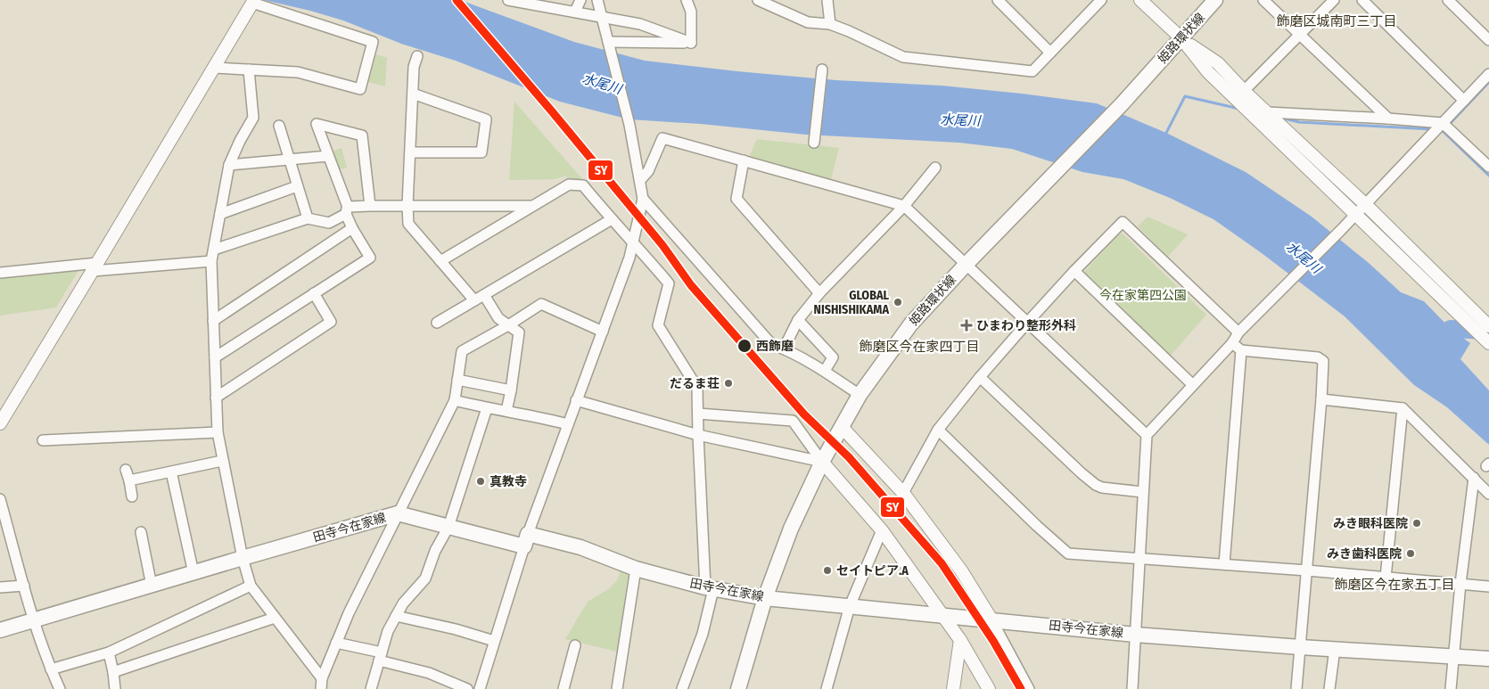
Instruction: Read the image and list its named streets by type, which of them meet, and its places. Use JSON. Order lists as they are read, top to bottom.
{
  "streets": {
    "main road": ["姫路環状線", "田寺今在家線"]
  },
  "crossings": [
    ["姫路環状線", "田寺今在家線"]
  ],
  "districts": ["飾磨区城南町三丁目", "飾磨区今在家四丁目", "飾磨区今在家五丁目"],
  "water": ["水尾川"],
  "parks": ["今在家第四公園"],
  "places": {
    "other": [
      "GLOBAL NISHISHIKAMA",
      "西飾磨",
      "だるま荘",
      "真教寺",
      "みき眼科医院",
      "みき歯科医院",
      "セイトピア.A"
    ],
    "health": ["ひまわり整形外科"]
  },
  "lines": ["transit line SY"]
}
